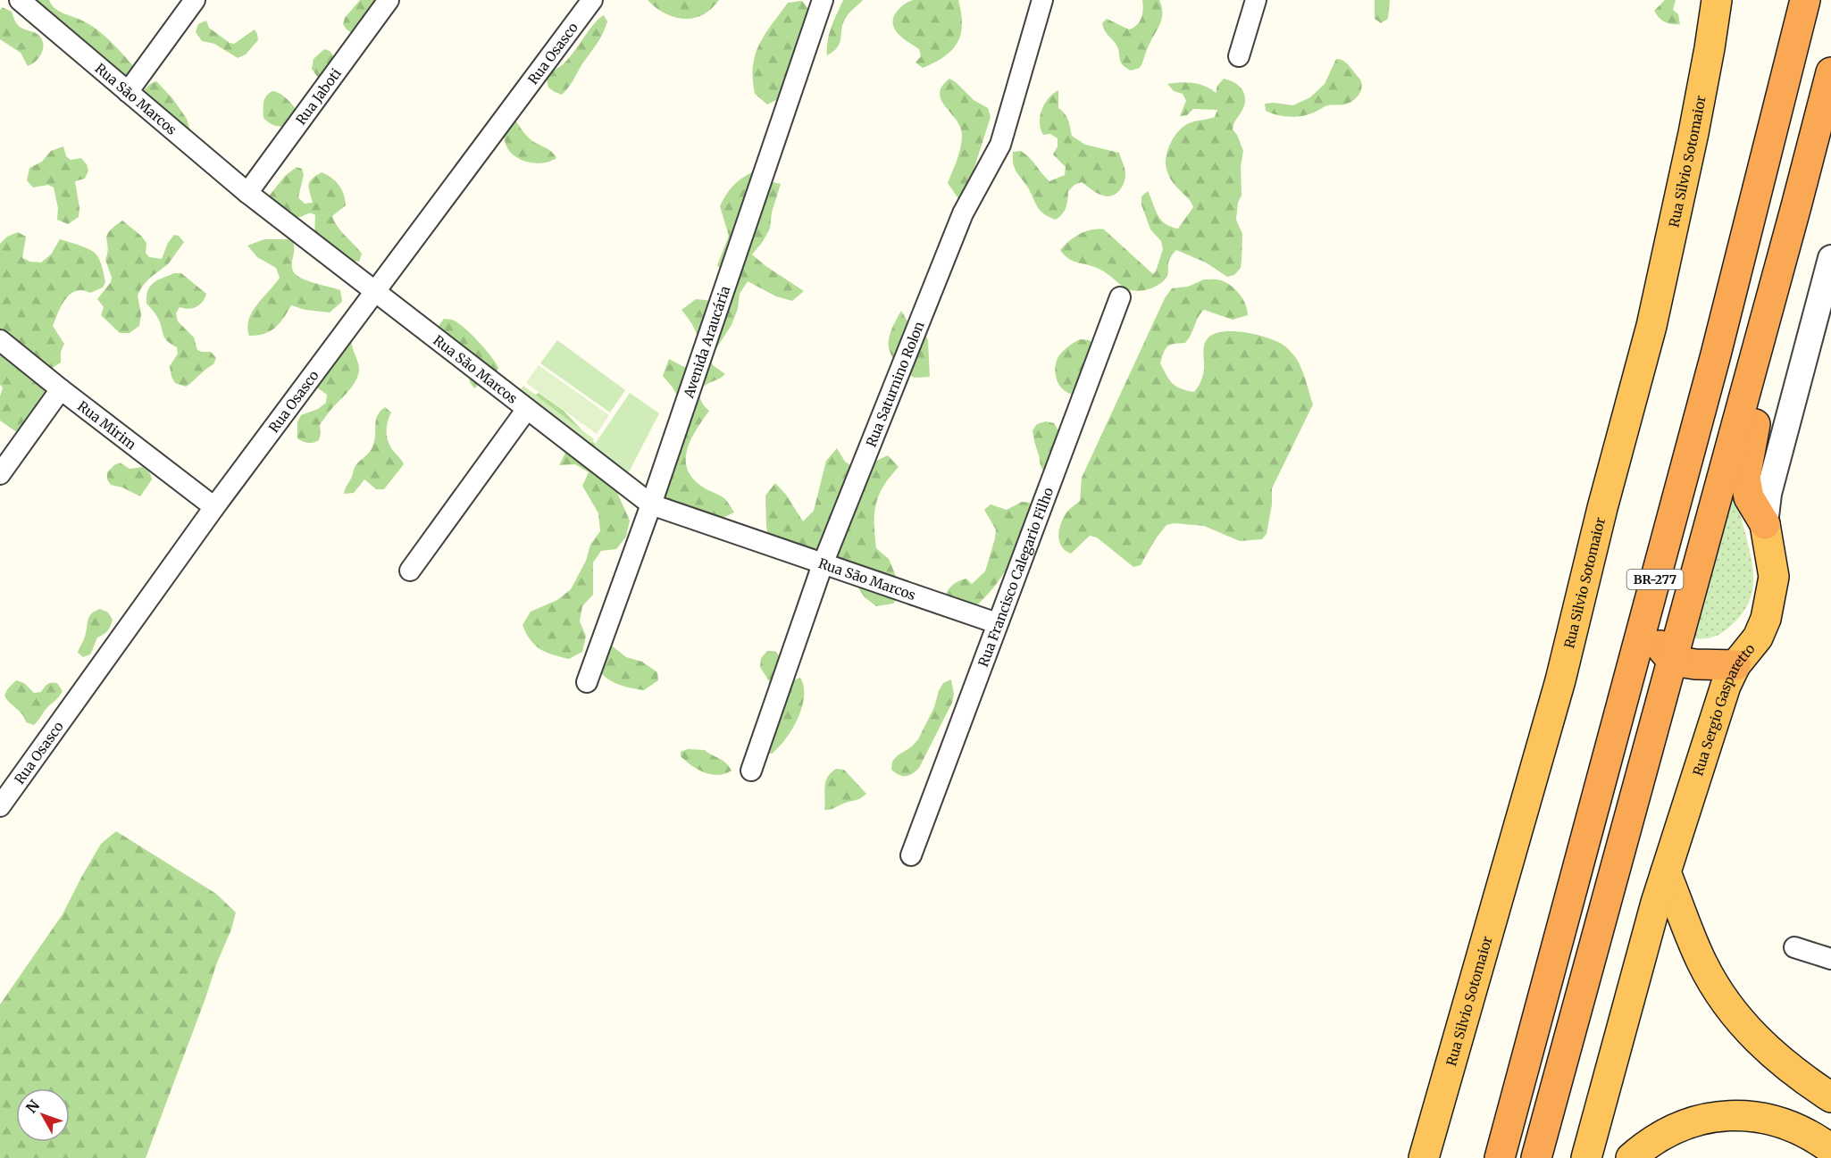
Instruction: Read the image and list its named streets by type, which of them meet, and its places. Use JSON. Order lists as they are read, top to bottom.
{
  "streets": {
    "highway": ["Rua Silvio Sotomaior", "BR-277", "Rua Sergio Gasparetto"],
    "street": [
      "Rua Osasco",
      "Rua Jaboti",
      "Rua São Marcos",
      "Avenida Araucária",
      "Rua Saturnino Rolon",
      "Rua Mirim",
      "Rua Francisco Calegario Filho"
    ]
  },
  "crossings": [
    ["Rua Osasco", "Rua São Marcos"],
    ["Rua Osasco", "Rua Mirim"],
    ["Rua Jaboti", "Rua São Marcos"],
    ["Rua São Marcos", "Avenida Araucária"],
    ["Rua São Marcos", "Rua Saturnino Rolon"],
    ["Rua São Marcos", "Rua Francisco Calegario Filho"]
  ],
  "north": "top left"
}
